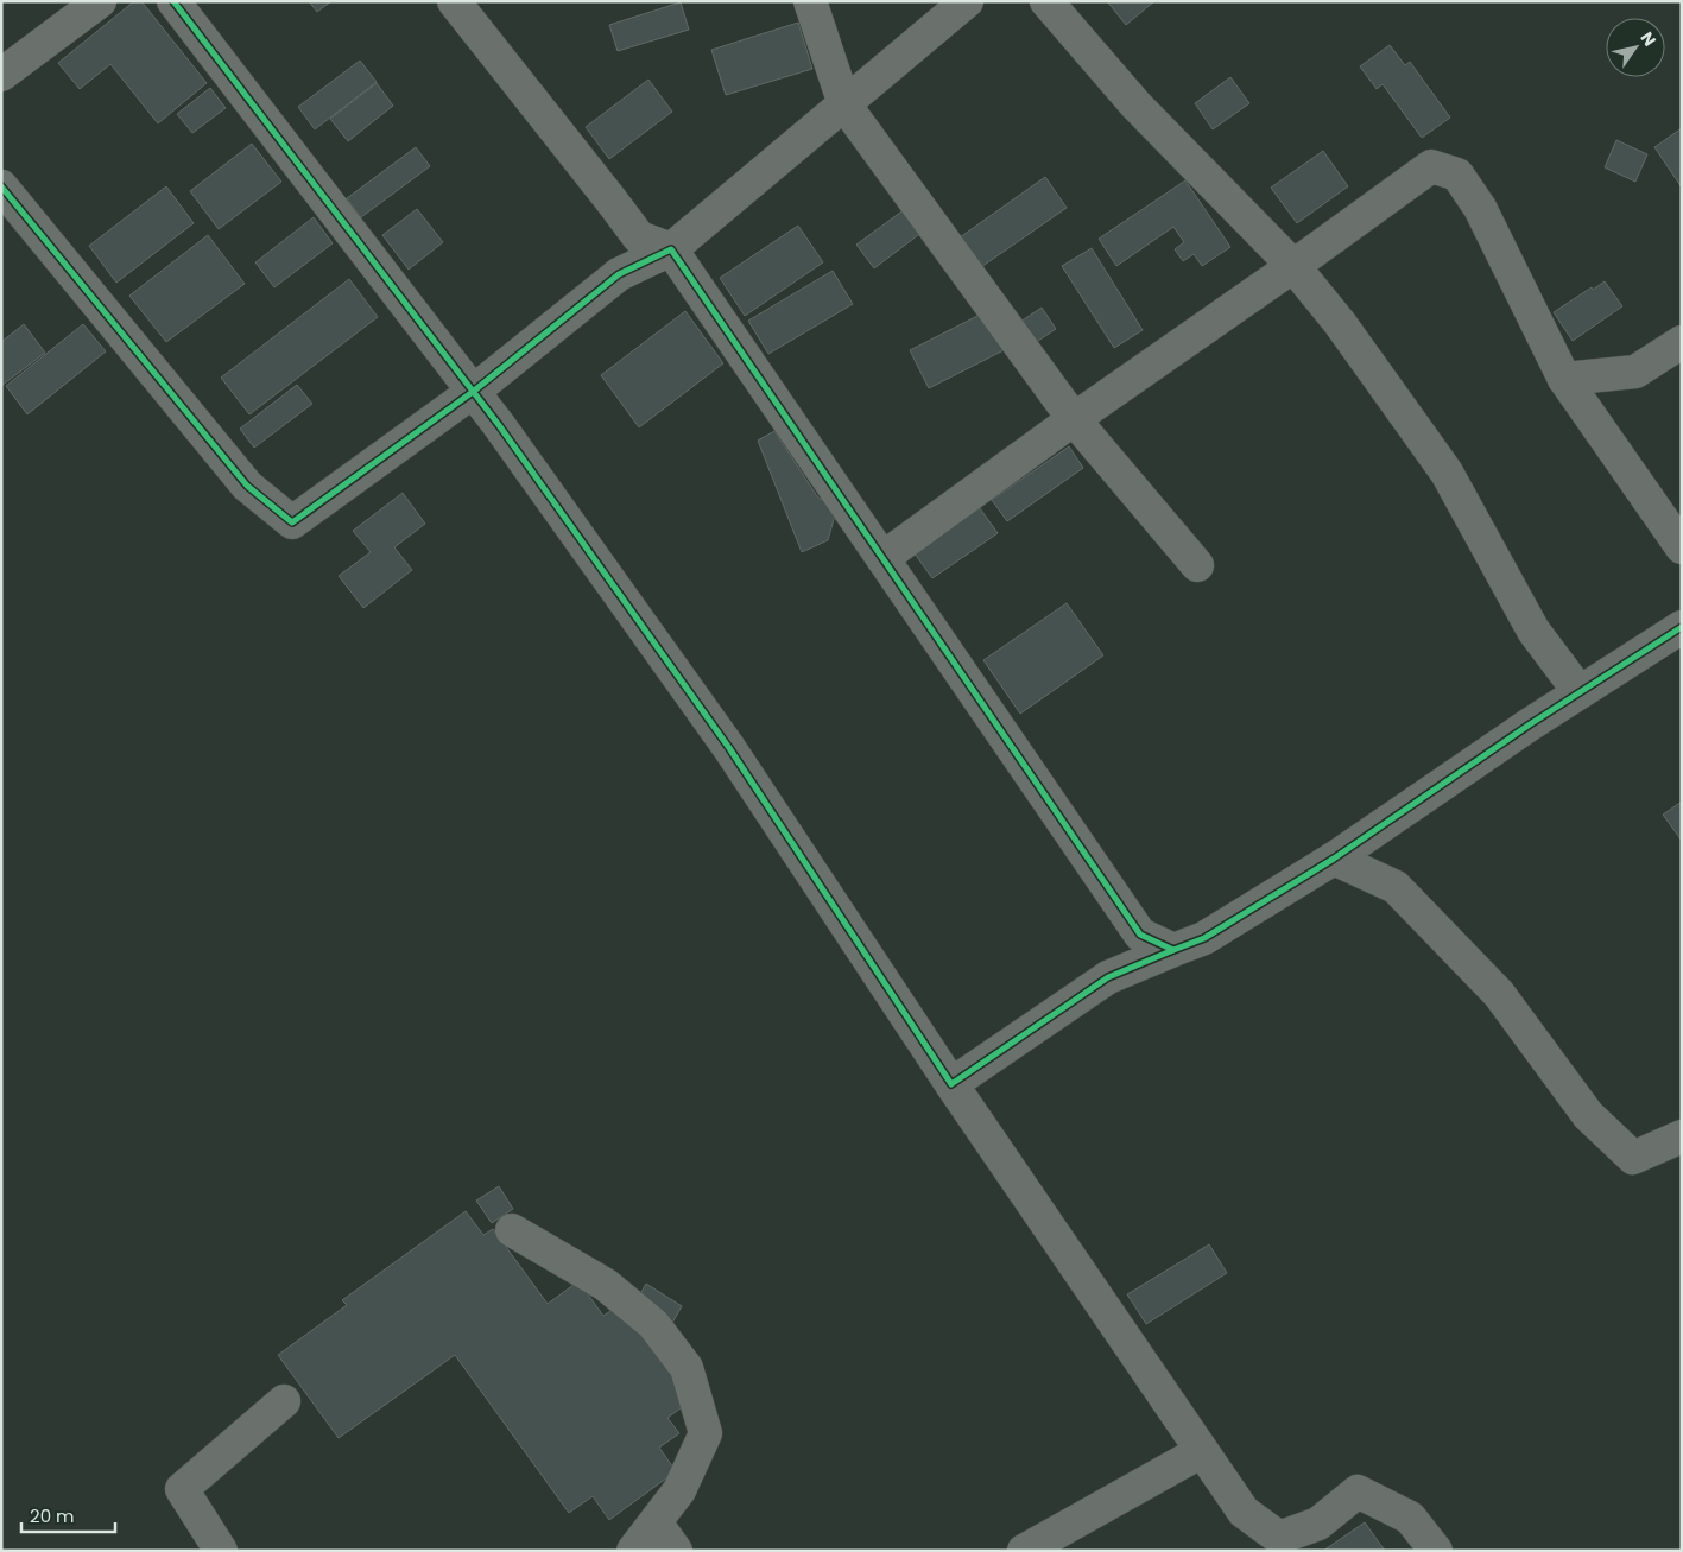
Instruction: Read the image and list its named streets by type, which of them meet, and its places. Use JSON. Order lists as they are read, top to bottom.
{
  "scale_bar": "20 m",
  "north": "top right"
}
